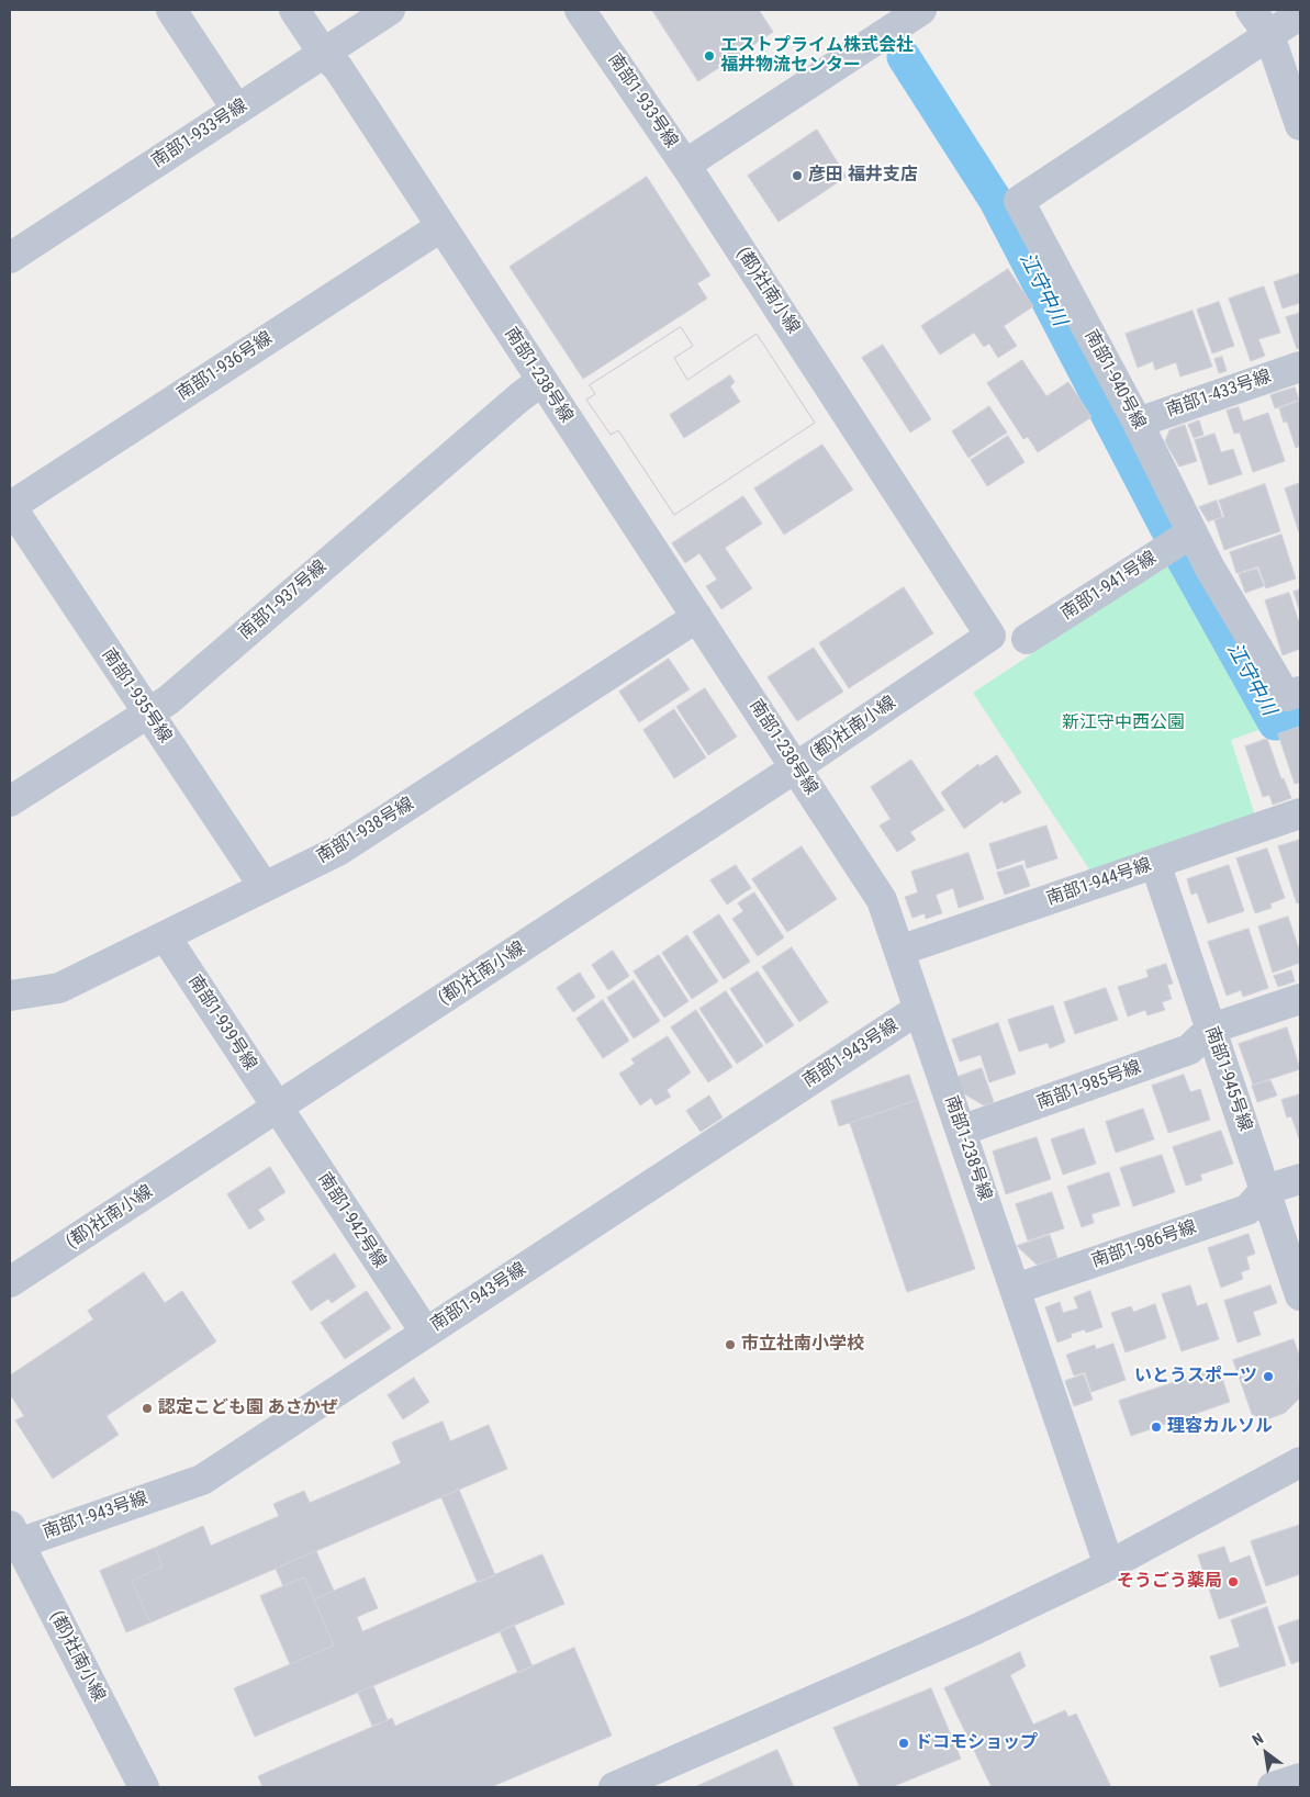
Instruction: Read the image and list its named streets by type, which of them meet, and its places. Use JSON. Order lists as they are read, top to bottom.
{
  "streets": {
    "street": [
      "南部1-933号線",
      "(都)社南小線",
      "南部1-936号線",
      "南部1-238号線",
      "南部1-940号線",
      "南部1-433号線",
      "南部1-941号線",
      "南部1-937号線",
      "南部1-935号線",
      "南部1-938号線",
      "南部1-944号線",
      "南部1-939号線",
      "南部1-943号線",
      "南部1-945号線",
      "南部1-985号線",
      "南部1-942号線",
      "南部1-986号線"
    ]
  },
  "crossings": [
    ["南部1-933号線", "(都)社南小線"],
    ["南部1-933号線", "南部1-238号線"],
    ["(都)社南小線", "南部1-238号線"],
    ["(都)社南小線", "南部1-939号線"],
    ["(都)社南小線", "南部1-943号線"],
    ["(都)社南小線", "南部1-942号線"],
    ["南部1-936号線", "南部1-238号線"],
    ["南部1-936号線", "南部1-935号線"],
    ["南部1-238号線", "南部1-937号線"],
    ["南部1-238号線", "南部1-938号線"],
    ["南部1-238号線", "南部1-944号線"],
    ["南部1-238号線", "南部1-943号線"],
    ["南部1-238号線", "南部1-985号線"],
    ["南部1-238号線", "南部1-986号線"],
    ["南部1-940号線", "南部1-433号線"],
    ["南部1-940号線", "南部1-941号線"],
    ["南部1-937号線", "南部1-935号線"],
    ["南部1-935号線", "南部1-938号線"],
    ["南部1-938号線", "南部1-939号線"],
    ["南部1-944号線", "南部1-945号線"],
    ["南部1-939号線", "南部1-942号線"],
    ["南部1-943号線", "南部1-942号線"],
    ["南部1-945号線", "南部1-985号線"],
    ["南部1-945号線", "南部1-986号線"]
  ],
  "water": ["江守中川"],
  "parks": ["新江守中西公園"],
  "places": [
    "エストプライム株式会社 福井物流センター",
    "彦田 福井支店",
    "市立社南小学校",
    "いとうスポーツ",
    "認定こども園 あさかぜ",
    "理容カルソル",
    "そうごう薬局",
    "ドコモショップ"
  ],
  "north": "top left"
}
